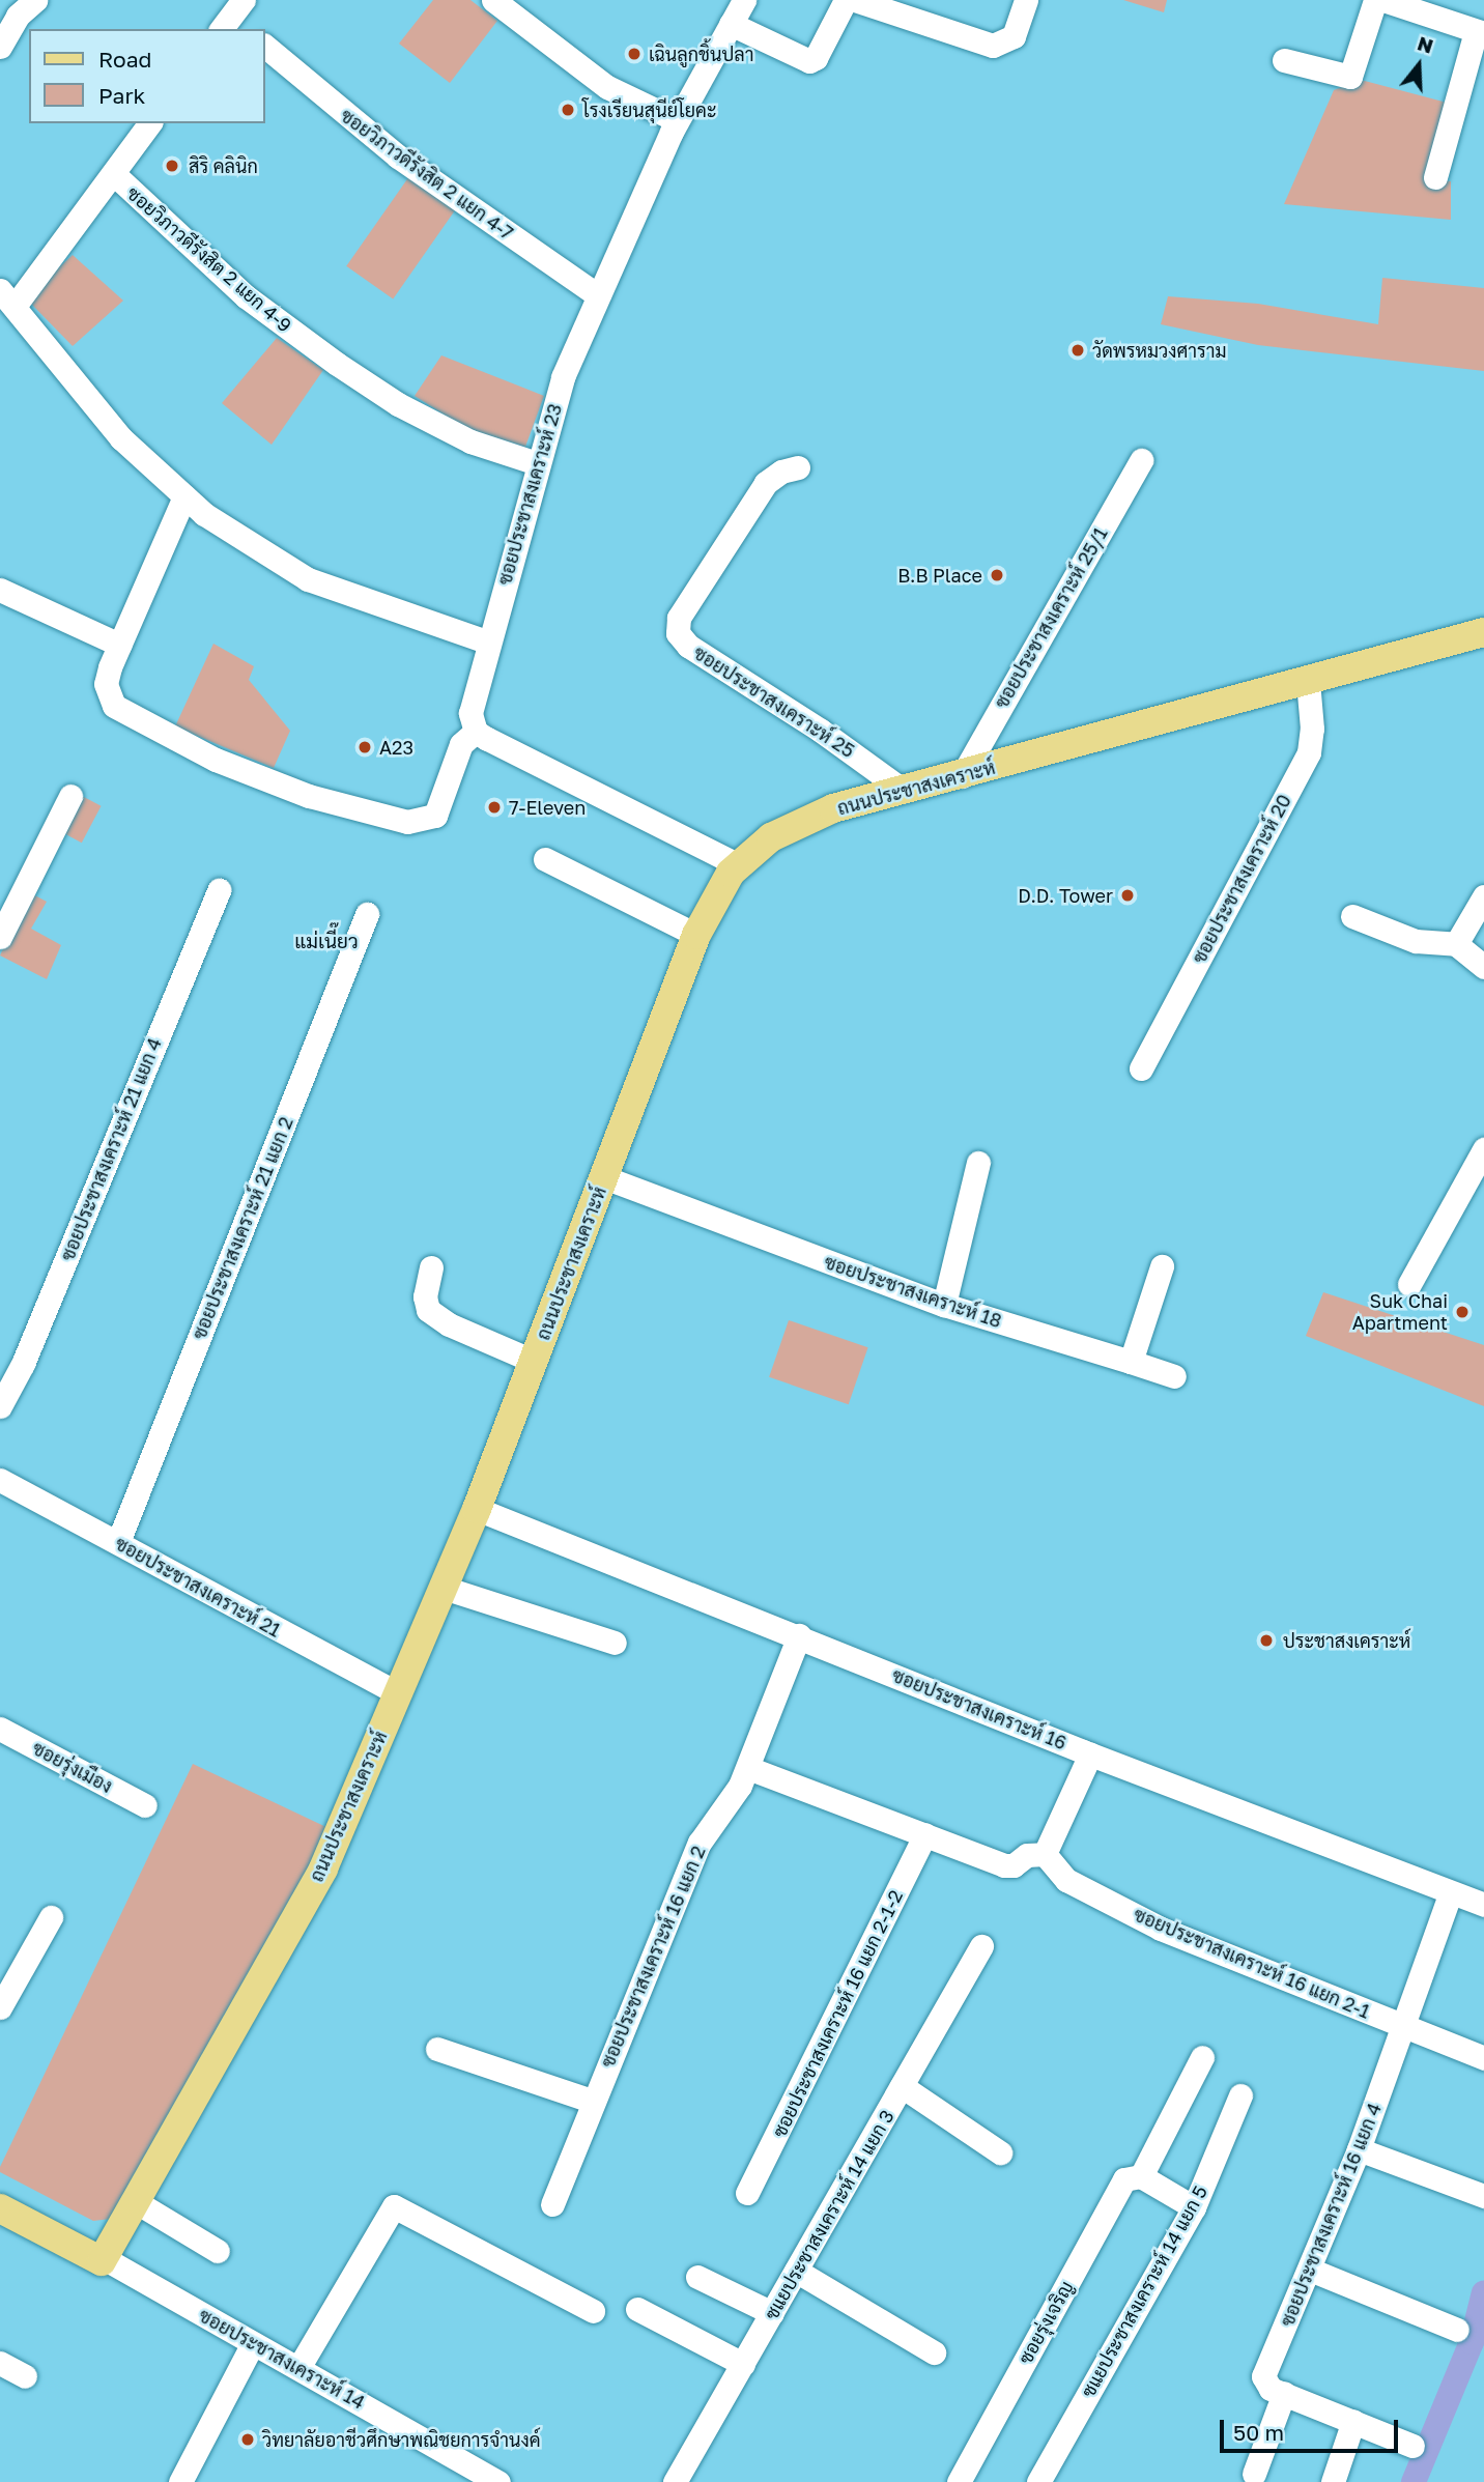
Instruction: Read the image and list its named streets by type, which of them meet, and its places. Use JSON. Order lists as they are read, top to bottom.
{
  "streets": {
    "main road": ["ถนนประชาสงเคราะห์"],
    "street": [
      "ซอยวิภาวดีรังสิต 2 แยก 4-7",
      "ซอยวิภาวดีรังสิต 2 แยก 4-9",
      "ซอยประชาสงเคราะห์ 23",
      "ซอยประชาสงเคราะห์ 25/1",
      "ซอยประชาสงเคราะห์ 25",
      "ซอยประชาสงเคราะห์ 20",
      "ซอยประชาสงเคราะห์ 21 แยก 4",
      "ซอยประชาสงเคราะห์ 21 แยก 2",
      "ซอยประชาสงเคราะห์ 18",
      "ซอยประชาสงเคราะห์ 21",
      "ซอยประชาสงเคราะห์ 16",
      "ซอยรุ่งเมือง",
      "ซอยประชาสงเคราะห์ 16 แยก 2",
      "ซอยประชาสงเคราะห์ 16 แยก 2-1",
      "ซอยประชาสงเคราะห์ 16 แยก 2-1-2",
      "ซแยประชาสงเคราะห์ 14 แยก 3",
      "ซอยประชาสงเคราะห์ 16 แยก 4",
      "ซแยประชาสงเคราะห์ 14 แยก 5",
      "ซอยรุ่งเจริญ",
      "ซอยประชาสงเคราะห์ 14"
    ]
  },
  "crossings": [
    ["ซอยวิภาวดีรังสิต 2 แยก 4-7", "ซอยประชาสงเคราะห์ 23"],
    ["ซอยวิภาวดีรังสิต 2 แยก 4-9", "ซอยประชาสงเคราะห์ 23"],
    ["ซอยประชาสงเคราะห์ 25/1", "ถนนประชาสงเคราะห์"],
    ["ซอยประชาสงเคราะห์ 25", "ถนนประชาสงเคราะห์"],
    ["ถนนประชาสงเคราะห์", "ซอยประชาสงเคราะห์ 20"],
    ["ถนนประชาสงเคราะห์", "ซอยประชาสงเคราะห์ 18"],
    ["ถนนประชาสงเคราะห์", "ซอยประชาสงเคราะห์ 21"],
    ["ถนนประชาสงเคราะห์", "ซอยประชาสงเคราะห์ 16"],
    ["ถนนประชาสงเคราะห์", "ซอยประชาสงเคราะห์ 14"],
    ["ซอยประชาสงเคราะห์ 21 แยก 2", "ซอยประชาสงเคราะห์ 21"],
    ["ซอยประชาสงเคราะห์ 16", "ซอยประชาสงเคราะห์ 16 แยก 2"],
    ["ซอยประชาสงเคราะห์ 16", "ซอยประชาสงเคราะห์ 16 แยก 4"],
    ["ซอยประชาสงเคราะห์ 16 แยก 2-1", "ซอยประชาสงเคราะห์ 16 แยก 4"]
  ],
  "districts": ["แม่เนี๊ยว"],
  "places": [
    "เฉินลูกชิ้นปลา",
    "โรงเรียนสุนีย์โยคะ",
    "สิริ คลินิก",
    "วัดพรหมวงศาราม",
    "B.B Place",
    "A23",
    "7-Eleven",
    "D.D. Tower",
    "Suk Chai Apartment",
    "ประชาสงเคราะห์",
    "วิทยาลัยอาชีวศึกษาพณิชยการจำนงค์"
  ],
  "legend": ["Road", "Park"],
  "scale_bar": "50 m",
  "north": "top"
}
